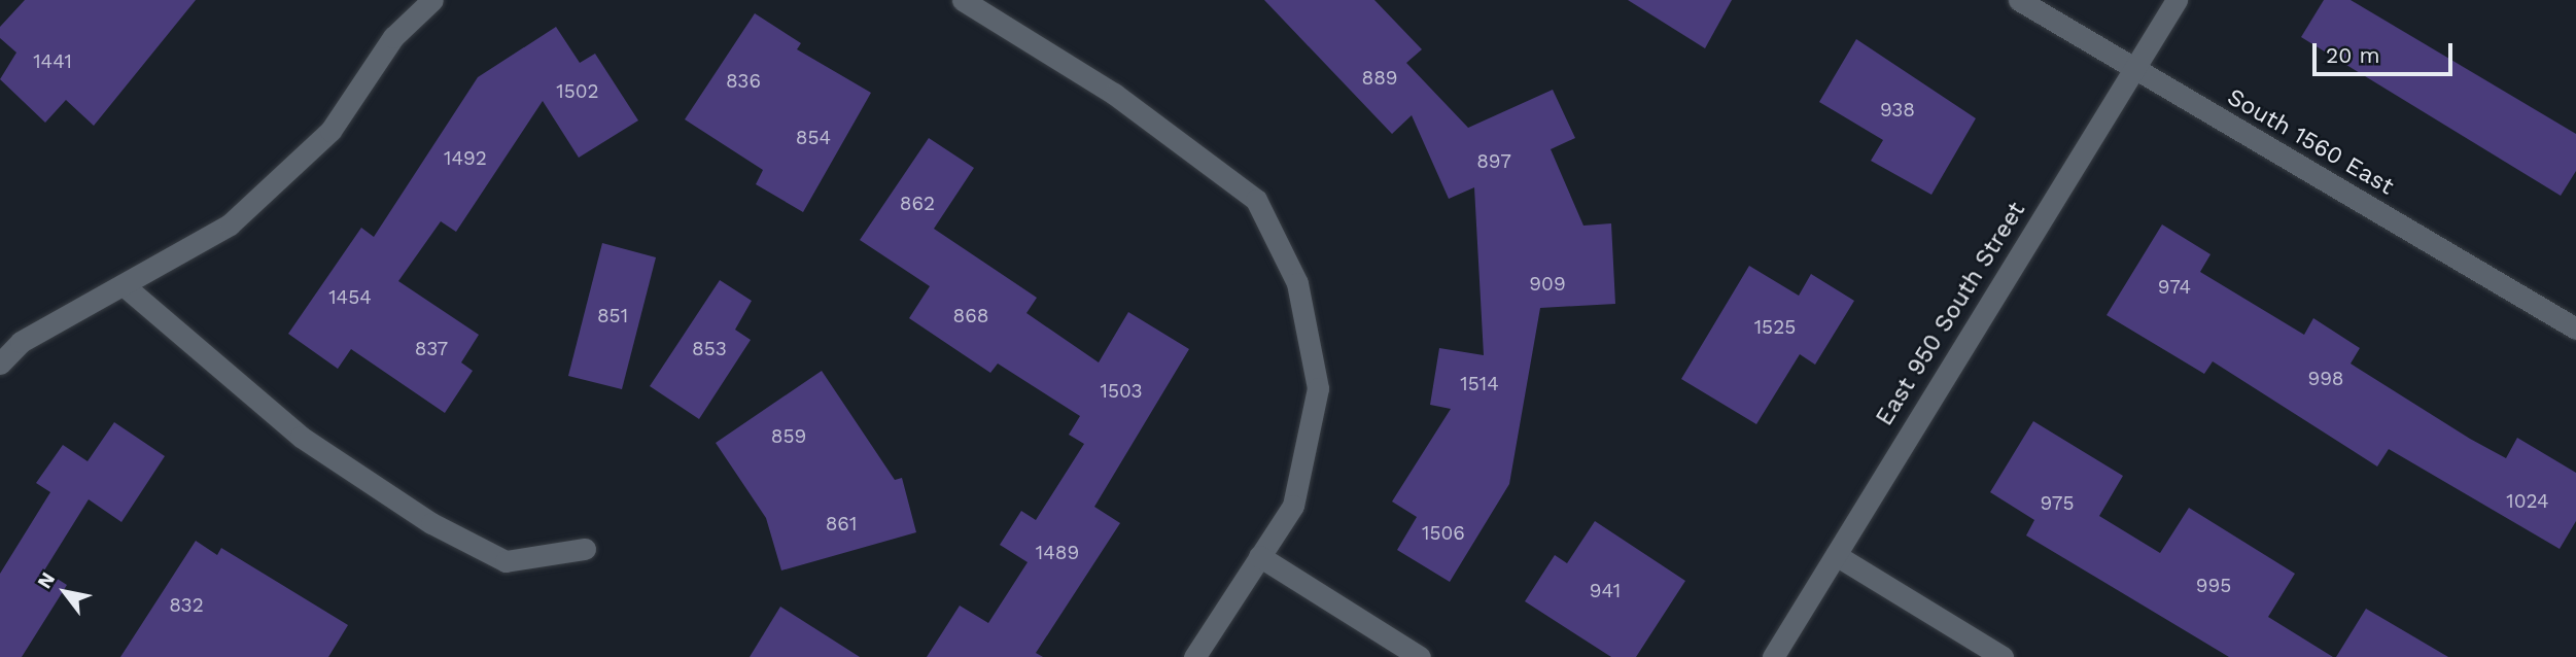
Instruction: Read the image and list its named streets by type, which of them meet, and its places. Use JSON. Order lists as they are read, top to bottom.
{
  "streets": {
    "street": ["South 1560 East", "East 950 South Street"]
  },
  "crossings": [
    ["South 1560 East", "East 950 South Street"]
  ],
  "house_numbers": [
    "1441",
    "889",
    "836",
    "1502",
    "938",
    "854",
    "1492",
    "897",
    "862",
    "909",
    "974",
    "1454",
    "851",
    "868",
    "1525",
    "837",
    "853",
    "998",
    "1514",
    "1503",
    "859",
    "1024",
    "975",
    "861",
    "1506",
    "1489",
    "995",
    "941",
    "832"
  ],
  "scale_bar": "20 m",
  "north": "top left"
}
